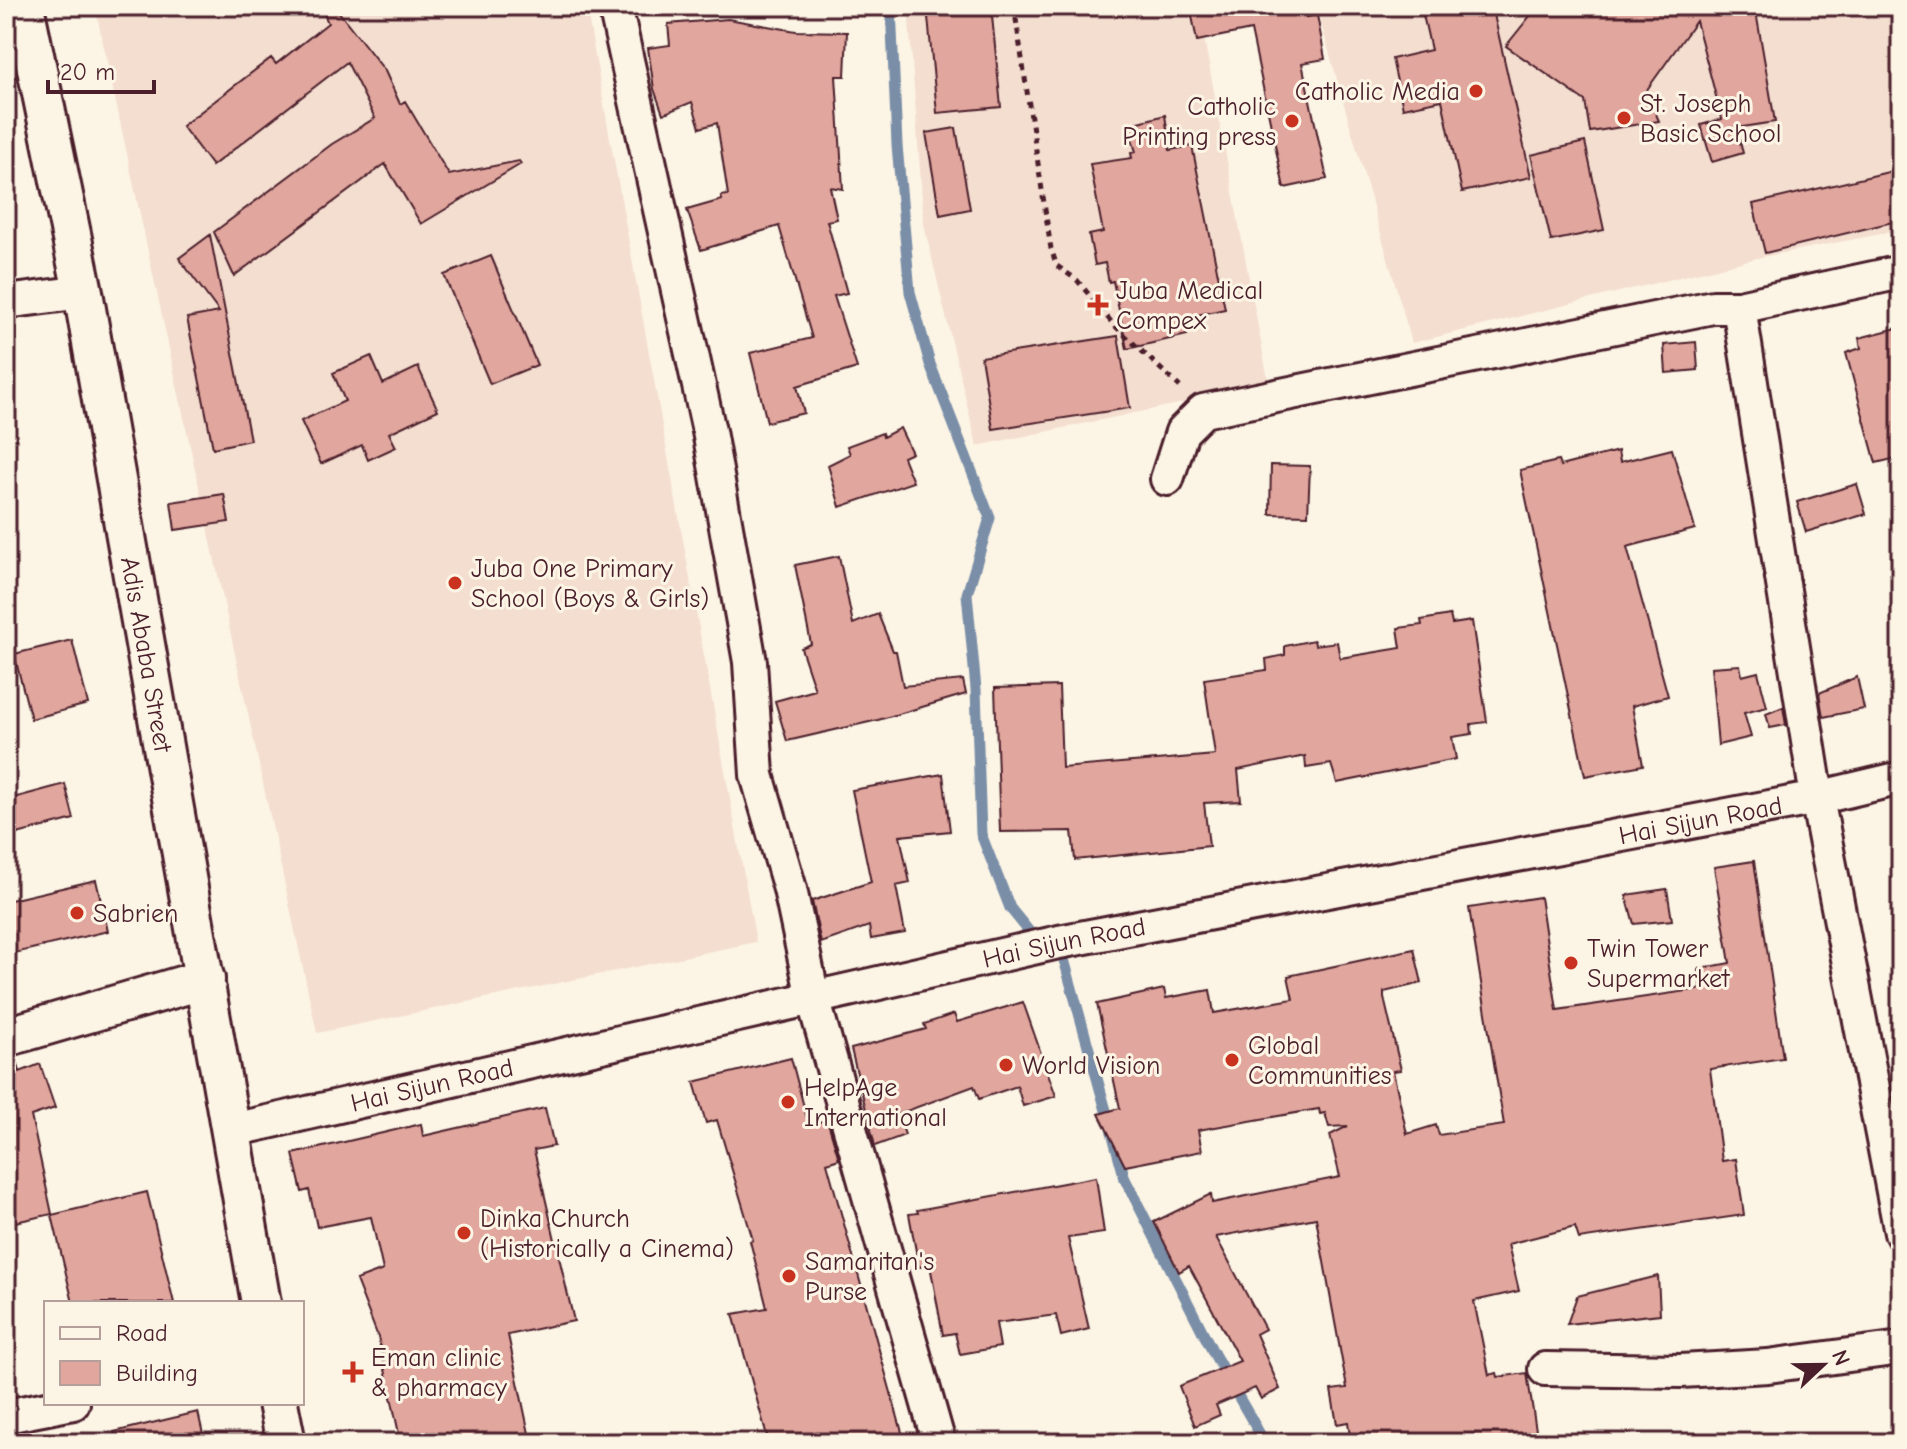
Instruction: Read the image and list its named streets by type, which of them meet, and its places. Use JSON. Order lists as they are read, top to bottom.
{
  "streets": {
    "street": ["Adis Ababa Street", "Hai Sijun Road"]
  },
  "crossings": [
    ["Adis Ababa Street", "Hai Sijun Road"]
  ],
  "places": {
    "other": [
      "Catholic Media",
      "St. Joseph Basic School",
      "Catholic Printing press",
      "Juba One Primary School (Boys & Girls)",
      "Sabrien",
      "Twin Tower Supermarket",
      "Global Communities",
      "World Vision",
      "HelpAge International",
      "Dinka Church (Historically a Cinema)",
      "Samaritan's Purse"
    ],
    "health": ["Juba Medical Compex", "Eman clinic & pharmacy"]
  },
  "legend": ["Road", "Building"],
  "scale_bar": "20 m",
  "north": "right"
}
